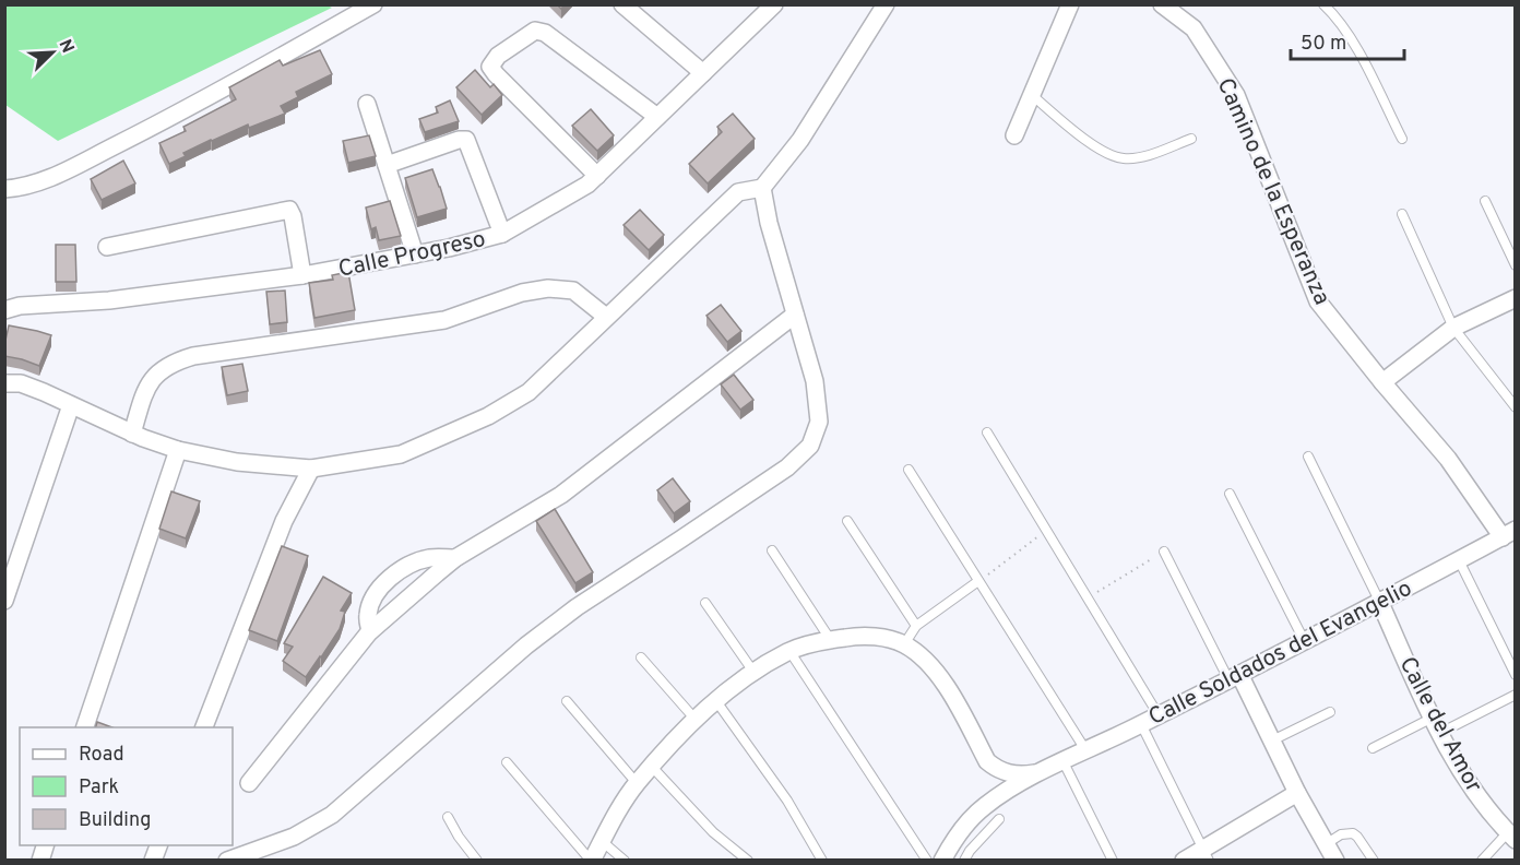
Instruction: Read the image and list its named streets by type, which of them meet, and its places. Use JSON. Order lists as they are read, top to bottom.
{
  "streets": {
    "street": [
      "Camino de la Esperanza",
      "Calle Progreso",
      "Calle Soldados del Evangelio",
      "Calle del Amor"
    ]
  },
  "crossings": [
    ["Camino de la Esperanza", "Calle Soldados del Evangelio"],
    ["Calle Soldados del Evangelio", "Calle del Amor"]
  ],
  "legend": ["Road", "Park", "Building"],
  "scale_bar": "50 m",
  "north": "top right"
}
